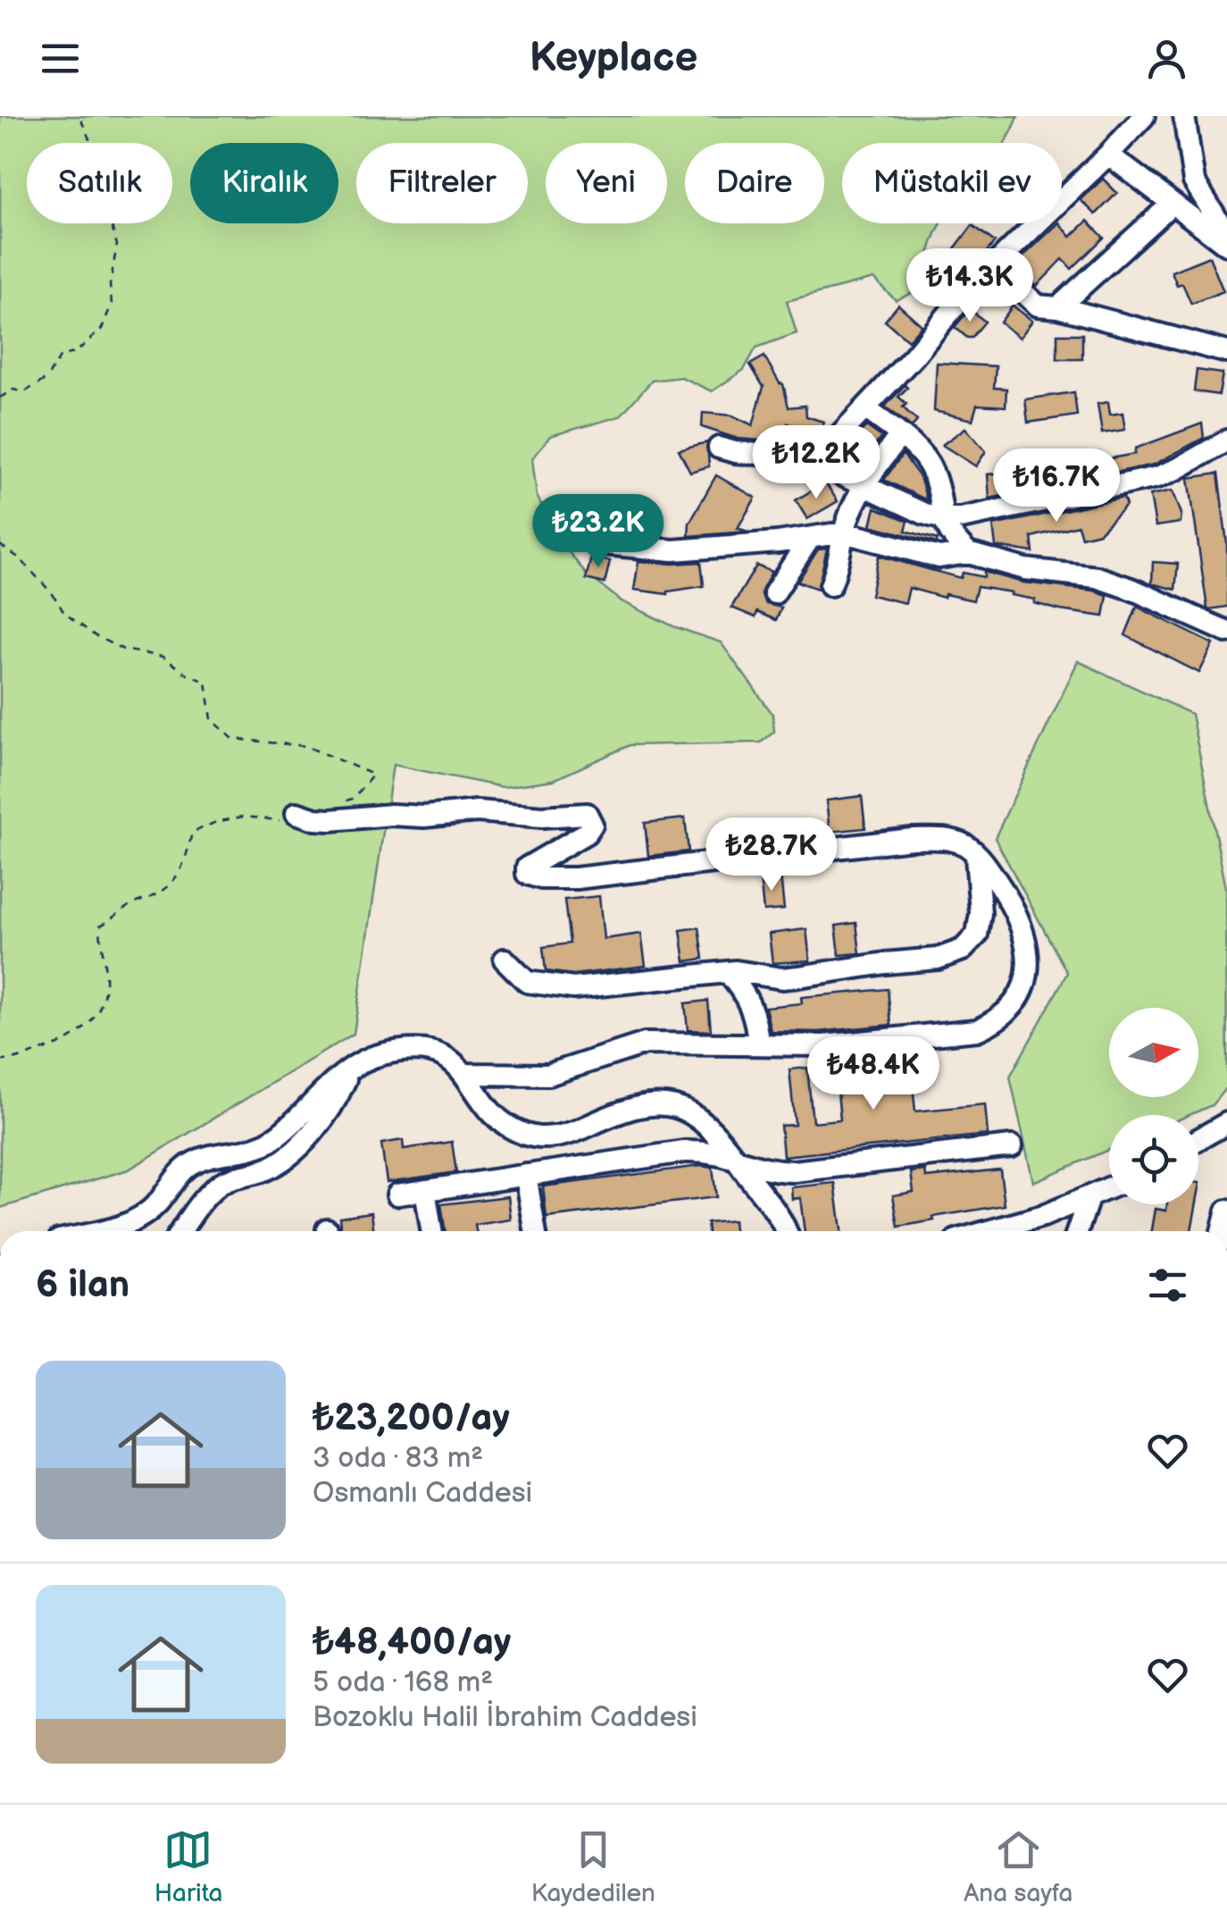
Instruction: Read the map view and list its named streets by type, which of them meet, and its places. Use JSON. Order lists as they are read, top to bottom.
{
  "north": "right",
  "page": {
    "header": "Keyplace",
    "chip": [
      "Satılık",
      "Kiralık",
      "Filtreler",
      "Yeni",
      "Daire",
      "Müstakil ev"
    ],
    "price": [
      "₺14.3K",
      "₺12.2K",
      "₺16.7K",
      "₺23.2K",
      "₺28.7K",
      "₺48.4K"
    ],
    "heading": "6 ilan",
    "list": [
      {
        "name": "₺23,200/ay",
        "note": "3 oda · 83 m² · Osmanlı Caddesi"
      },
      {
        "name": "₺48,400/ay",
        "note": "5 oda · 168 m² · Bozoklu Halil İbrahim Caddesi"
      }
    ],
    "tabs": ["Harita", "Kaydedilen", "Ana sayfa"]
  }
}
